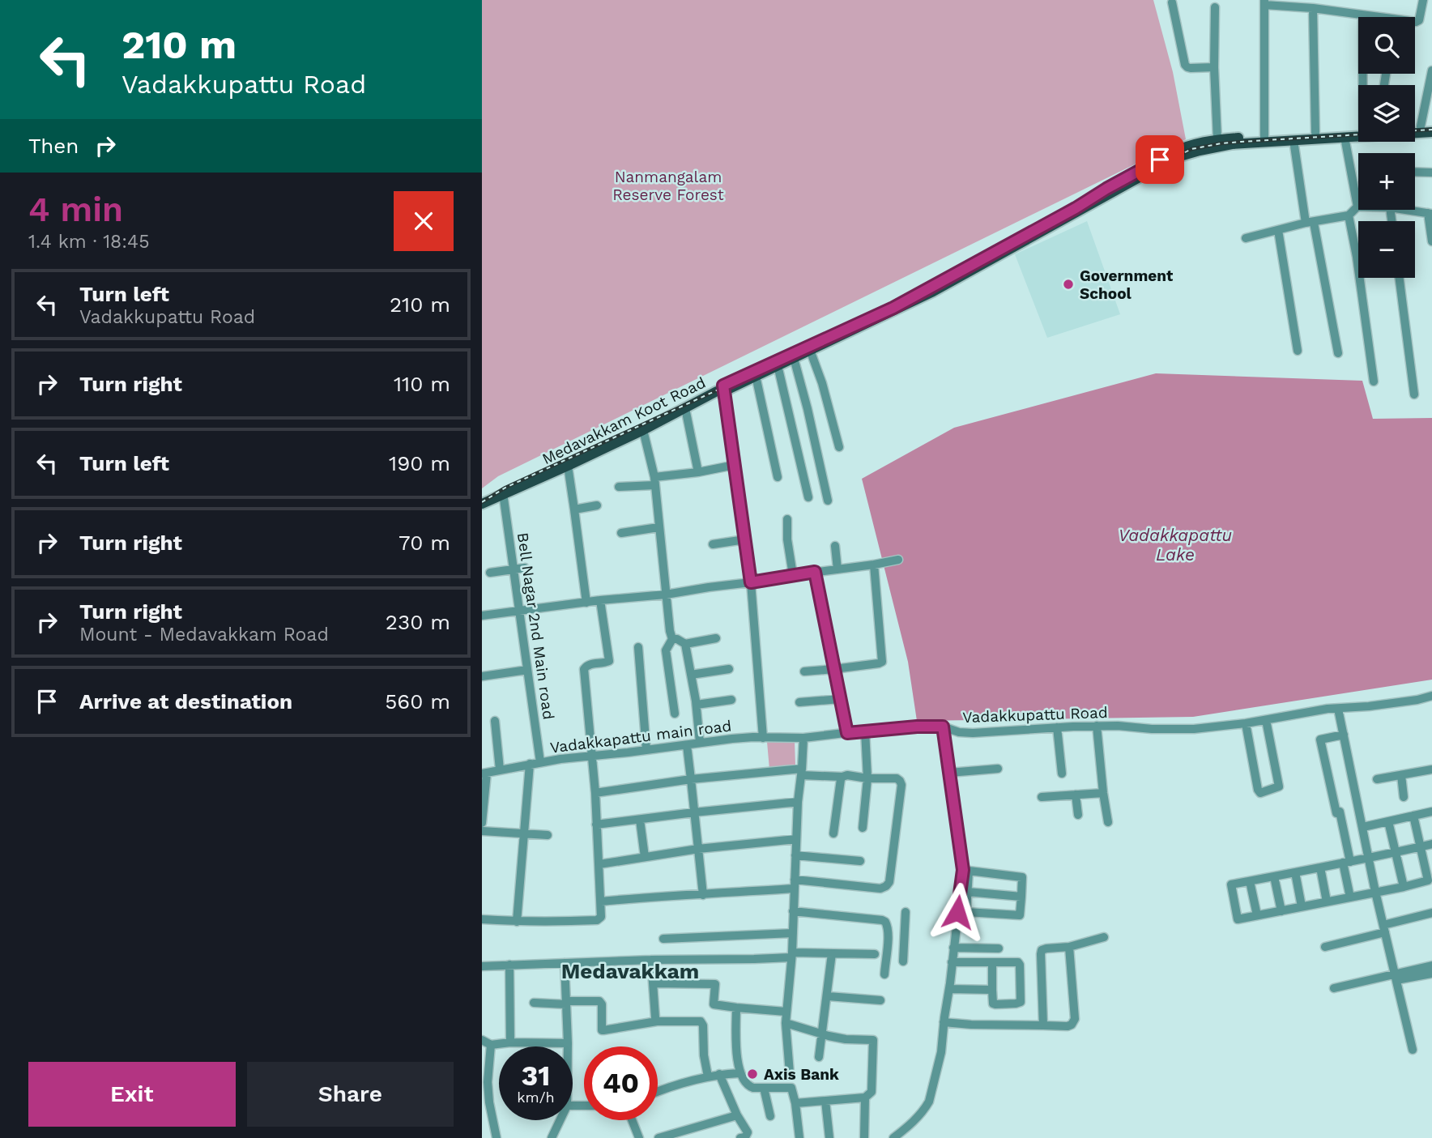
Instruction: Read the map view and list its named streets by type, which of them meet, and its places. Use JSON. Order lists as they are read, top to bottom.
{
  "streets": {
    "main road": ["Medavakkam Koot Road"],
    "street": ["Bell Nagar 2nd Main road", "Vadakkupattu Road", "Vadakkapattu main road"]
  },
  "crossings": [
    ["Medavakkam Koot Road", "Bell Nagar 2nd Main road"],
    ["Bell Nagar 2nd Main road", "Vadakkapattu main road"],
    ["Vadakkupattu Road", "Vadakkapattu main road"]
  ],
  "districts": ["Medavakkam"],
  "water": ["Vadakkapattu Lake"],
  "parks": ["Nanmangalam Reserve Forest"],
  "places": ["Government School", "Axis Bank"],
  "page": {
    "turn": ["210 m", "Vadakkupattu Road"],
    "map_buttons": ["+", "−"],
    "then": "Then",
    "heading": ["4 min", "1.4 km · 18:45"],
    "list": [
      {
        "name": "Turn left",
        "note": "Vadakkupattu Road",
        "value": "210 m"
      },
      {
        "name": "Turn right",
        "value": "110 m"
      },
      {
        "name": "Turn left",
        "value": "190 m"
      },
      {
        "name": "Turn right",
        "value": "70 m"
      },
      {
        "name": "Turn right",
        "note": "Mount - Medavakkam Road",
        "value": "230 m"
      },
      {
        "name": "Arrive at destination",
        "value": "560 m"
      }
    ],
    "speed": "31 km/h",
    "limit": "40",
    "buttons": ["Exit", "Share"]
  }
}
